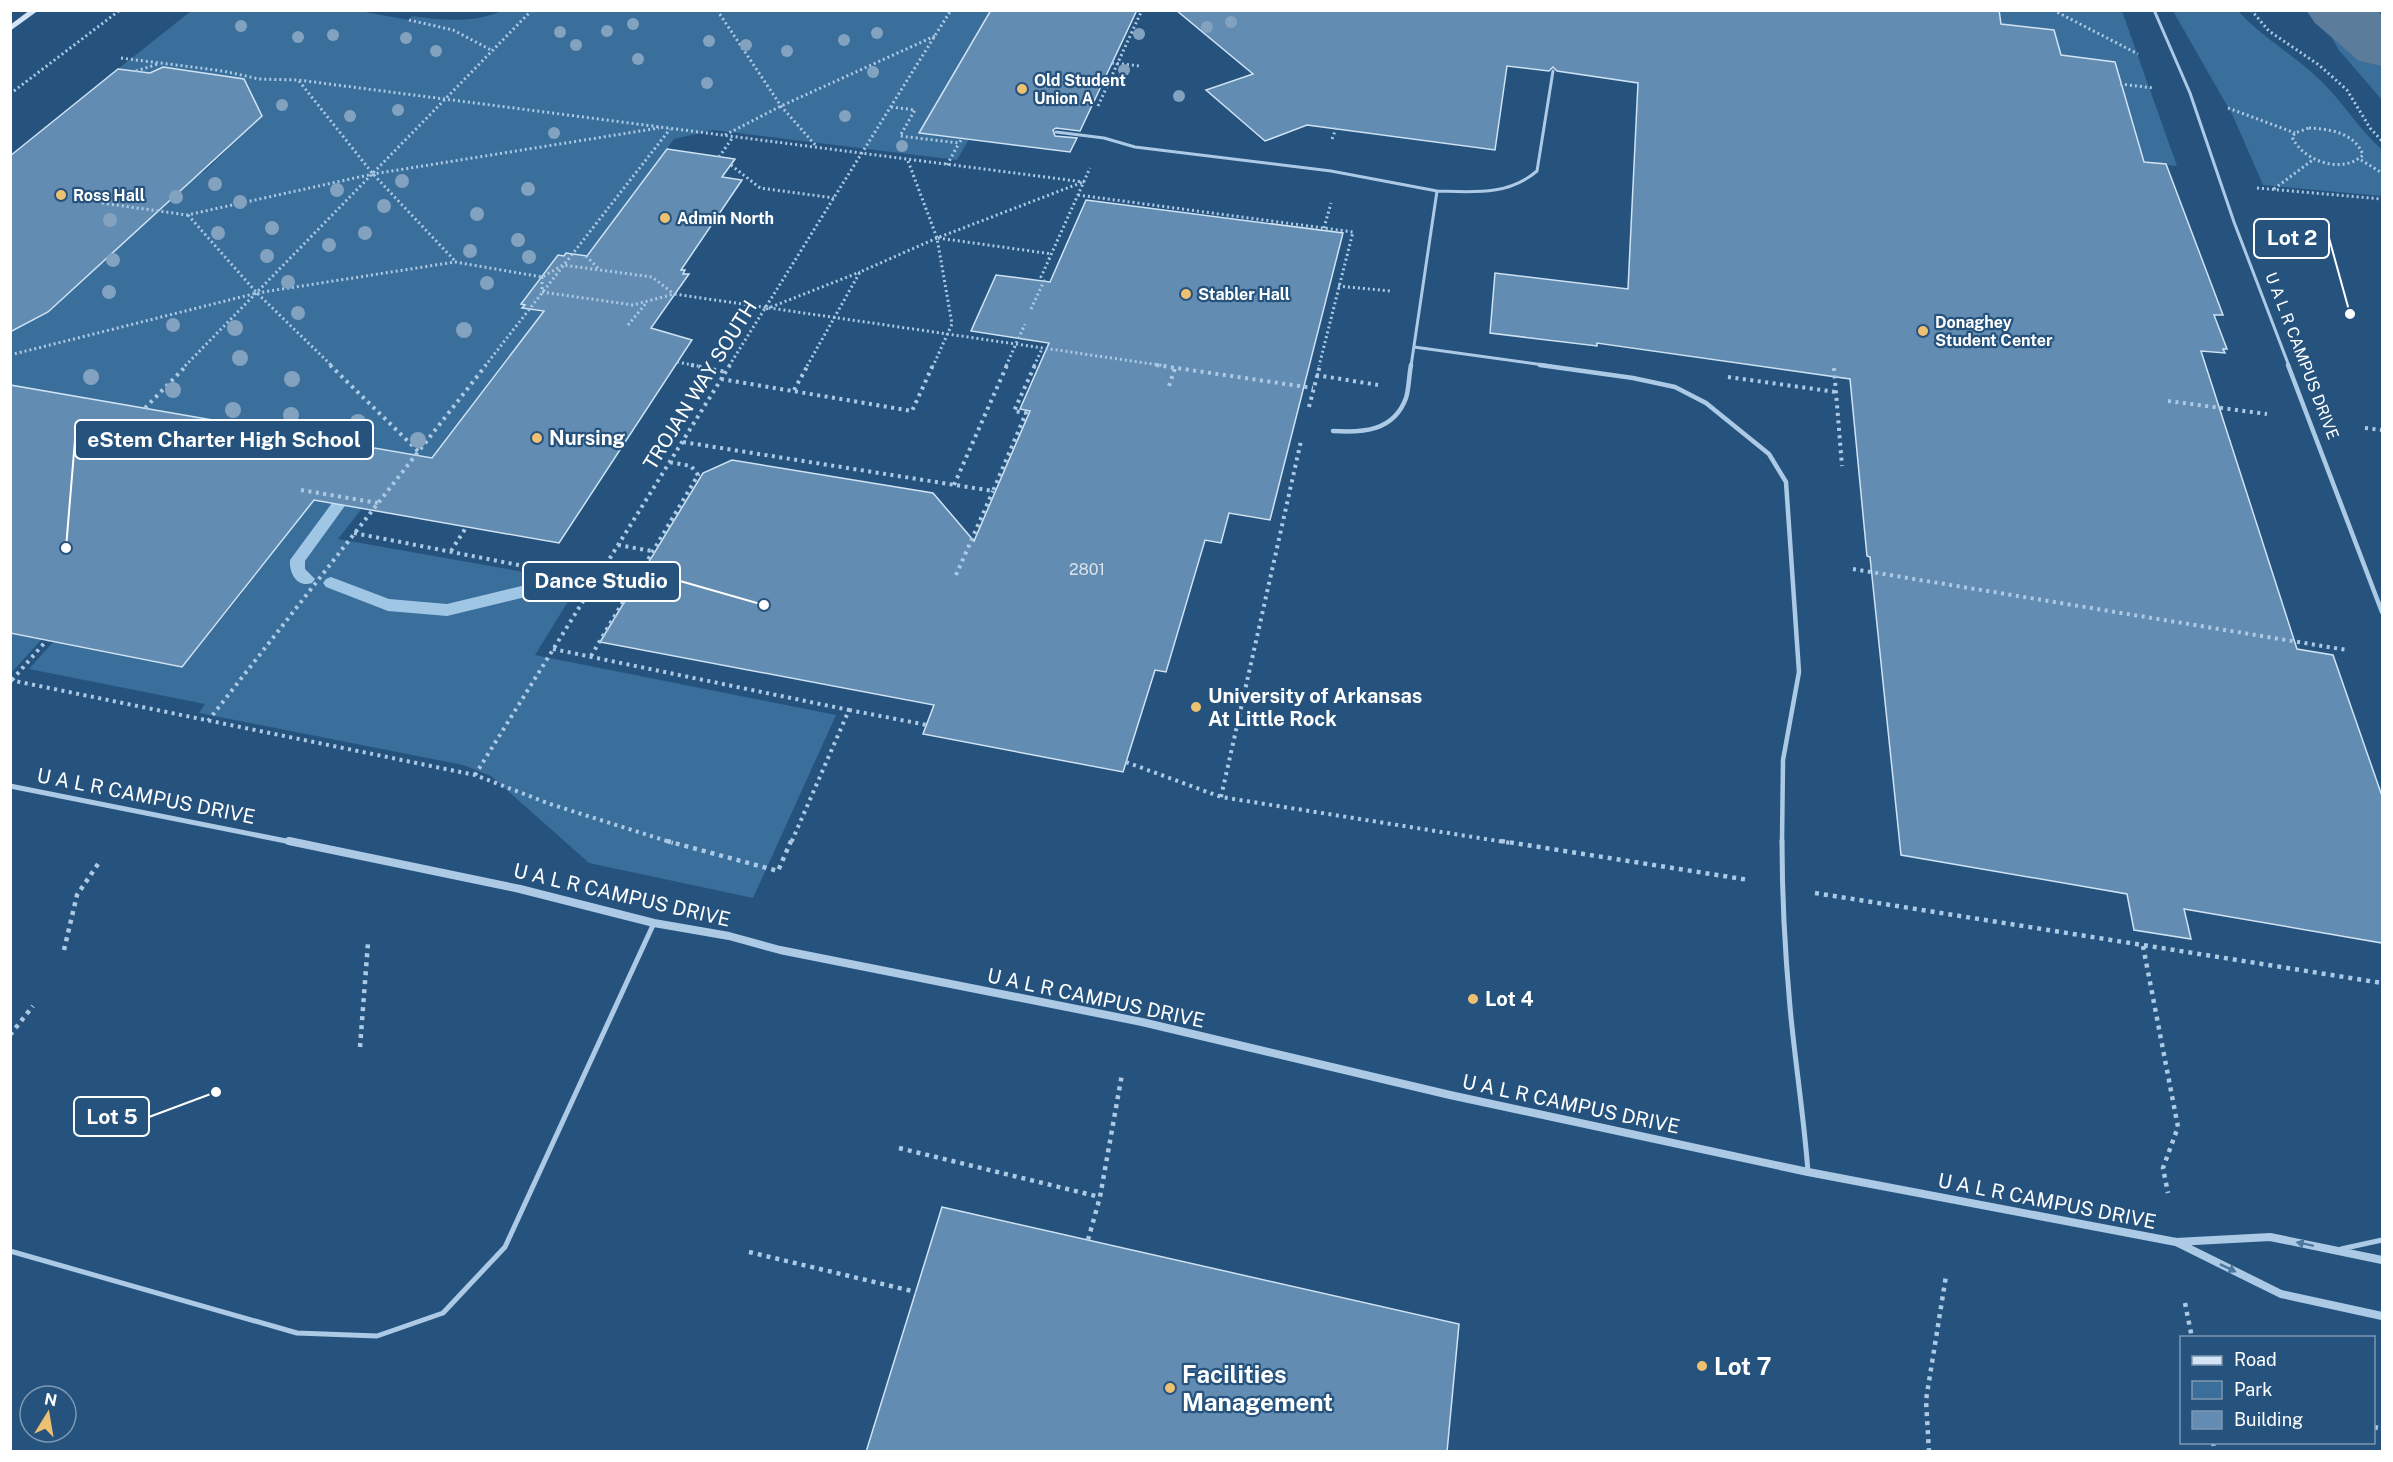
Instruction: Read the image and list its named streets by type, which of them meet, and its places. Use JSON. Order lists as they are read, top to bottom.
{
  "streets": {
    "street": ["U A L R CAMPUS DRIVE"],
    "path": ["TROJAN WAY SOUTH"]
  },
  "places": [
    "Old Student Union A",
    "Ross Hall",
    "Admin North",
    "Stabler Hall",
    "Lot 2",
    "Donaghey Student Center",
    "Nursing",
    "eStem Charter High School",
    "Dance Studio",
    "University of Arkansas At Little Rock",
    "Lot 4",
    "Lot 5",
    "Lot 7",
    "Facilities Management"
  ],
  "house_numbers": ["2801"],
  "legend": ["Road", "Park", "Building"],
  "north": "top"
}
